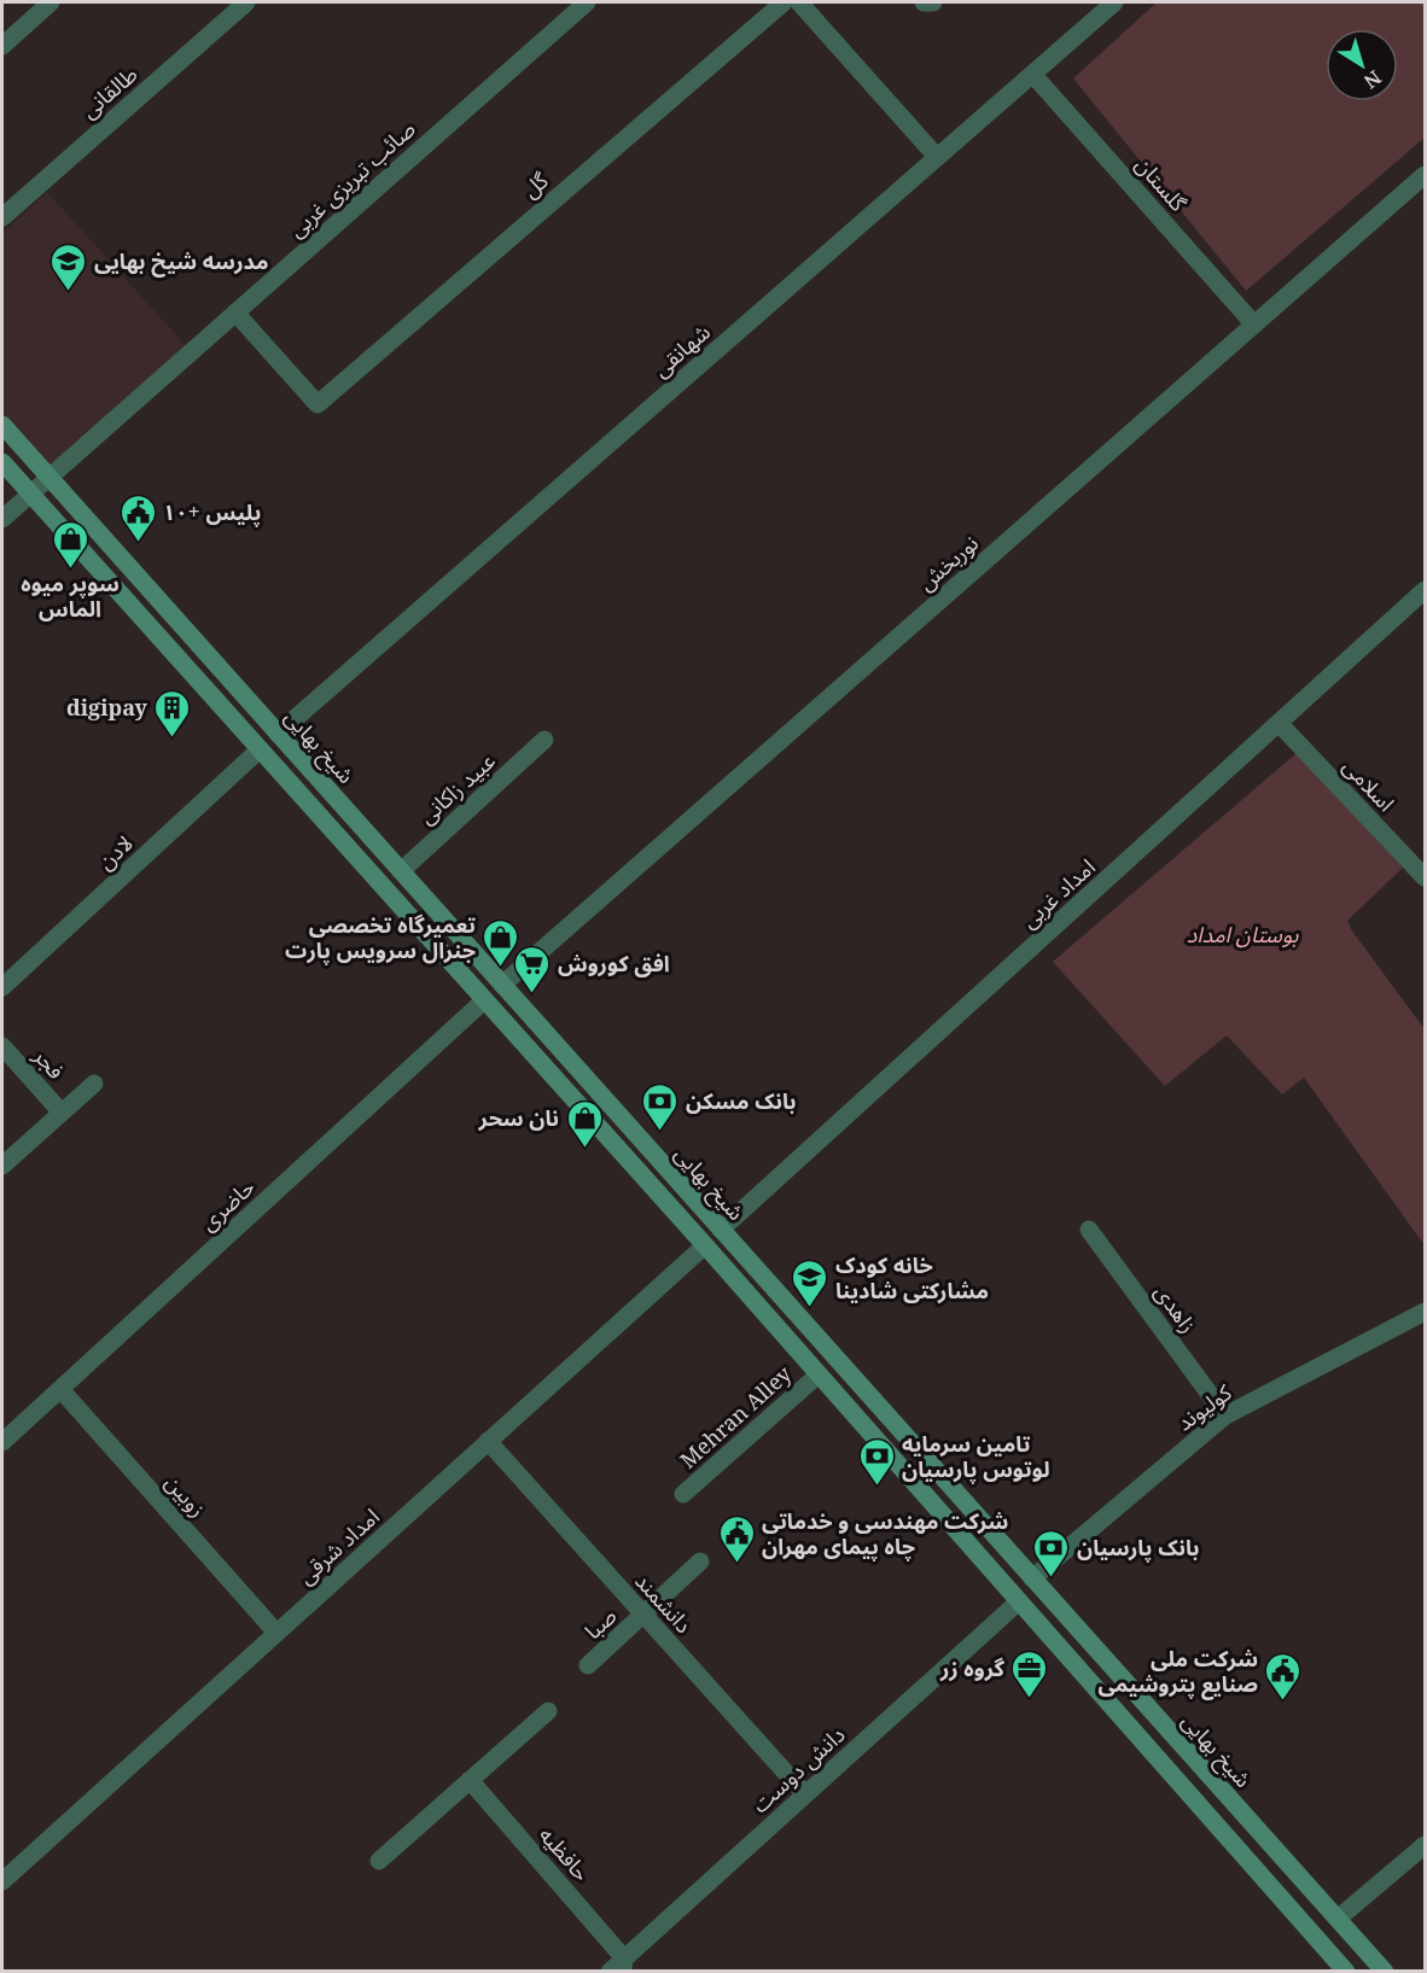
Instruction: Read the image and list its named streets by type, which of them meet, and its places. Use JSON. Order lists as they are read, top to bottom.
{
  "streets": {
    "main road": ["شیخ بهایی"],
    "street": [
      "طالقانی",
      "صائب تبریزی غربی",
      "گلستان",
      "گل",
      "شهانقی",
      "نوربخش",
      "اسلامی",
      "عبید زاکانی",
      "لادن",
      "امداد غربی",
      "فجر",
      "حاضری",
      "زاهدی",
      "کولیوند",
      "Mehran Alley",
      "زوبین",
      "امداد شرقی",
      "دانشمند",
      "صبا",
      "دانش دوست",
      "حافظیه"
    ]
  },
  "crossings": [
    ["صائب تبریزی غربی", "گل"],
    ["صائب تبریزی غربی", "شیخ بهایی"],
    ["گلستان", "شهانقی"],
    ["گلستان", "نوربخش"],
    ["شهانقی", "شیخ بهایی"],
    ["نوربخش", "شیخ بهایی"],
    ["شیخ بهایی", "عبید زاکانی"],
    ["شیخ بهایی", "امداد غربی"],
    ["شیخ بهایی", "کولیوند"],
    ["اسلامی", "امداد غربی"],
    ["حاضری", "زوبین"],
    ["زاهدی", "کولیوند"],
    ["زوبین", "امداد شرقی"],
    ["امداد شرقی", "دانشمند"],
    ["دانشمند", "صبا"],
    ["دانشمند", "دانش دوست"],
    ["دانش دوست", "حافظیه"]
  ],
  "parks": ["بوستان امداد"],
  "places": {
    "school or university": ["مدرسه شیخ بهایی", "خانه کودک مشارکتی شادینا"],
    "public building": ["پلیس +۱۰", "شرکت مهندسی و خدماتی چاه پیمای مهران", "شرکت ملی صنایع پتروشیمی"],
    "shop": ["سوپر میوه الماس", "تعمیرگاه تخصصی جنرال سرویس پارت", "نان سحر"],
    "building": ["digipay"],
    "supermarket": ["افق کوروش"],
    "bank": ["بانک مسکن", "تامین سرمایه لوتوس پارسیان", "بانک پارسیان"],
    "office": ["گروه زر"]
  },
  "north": "bottom right"
}
